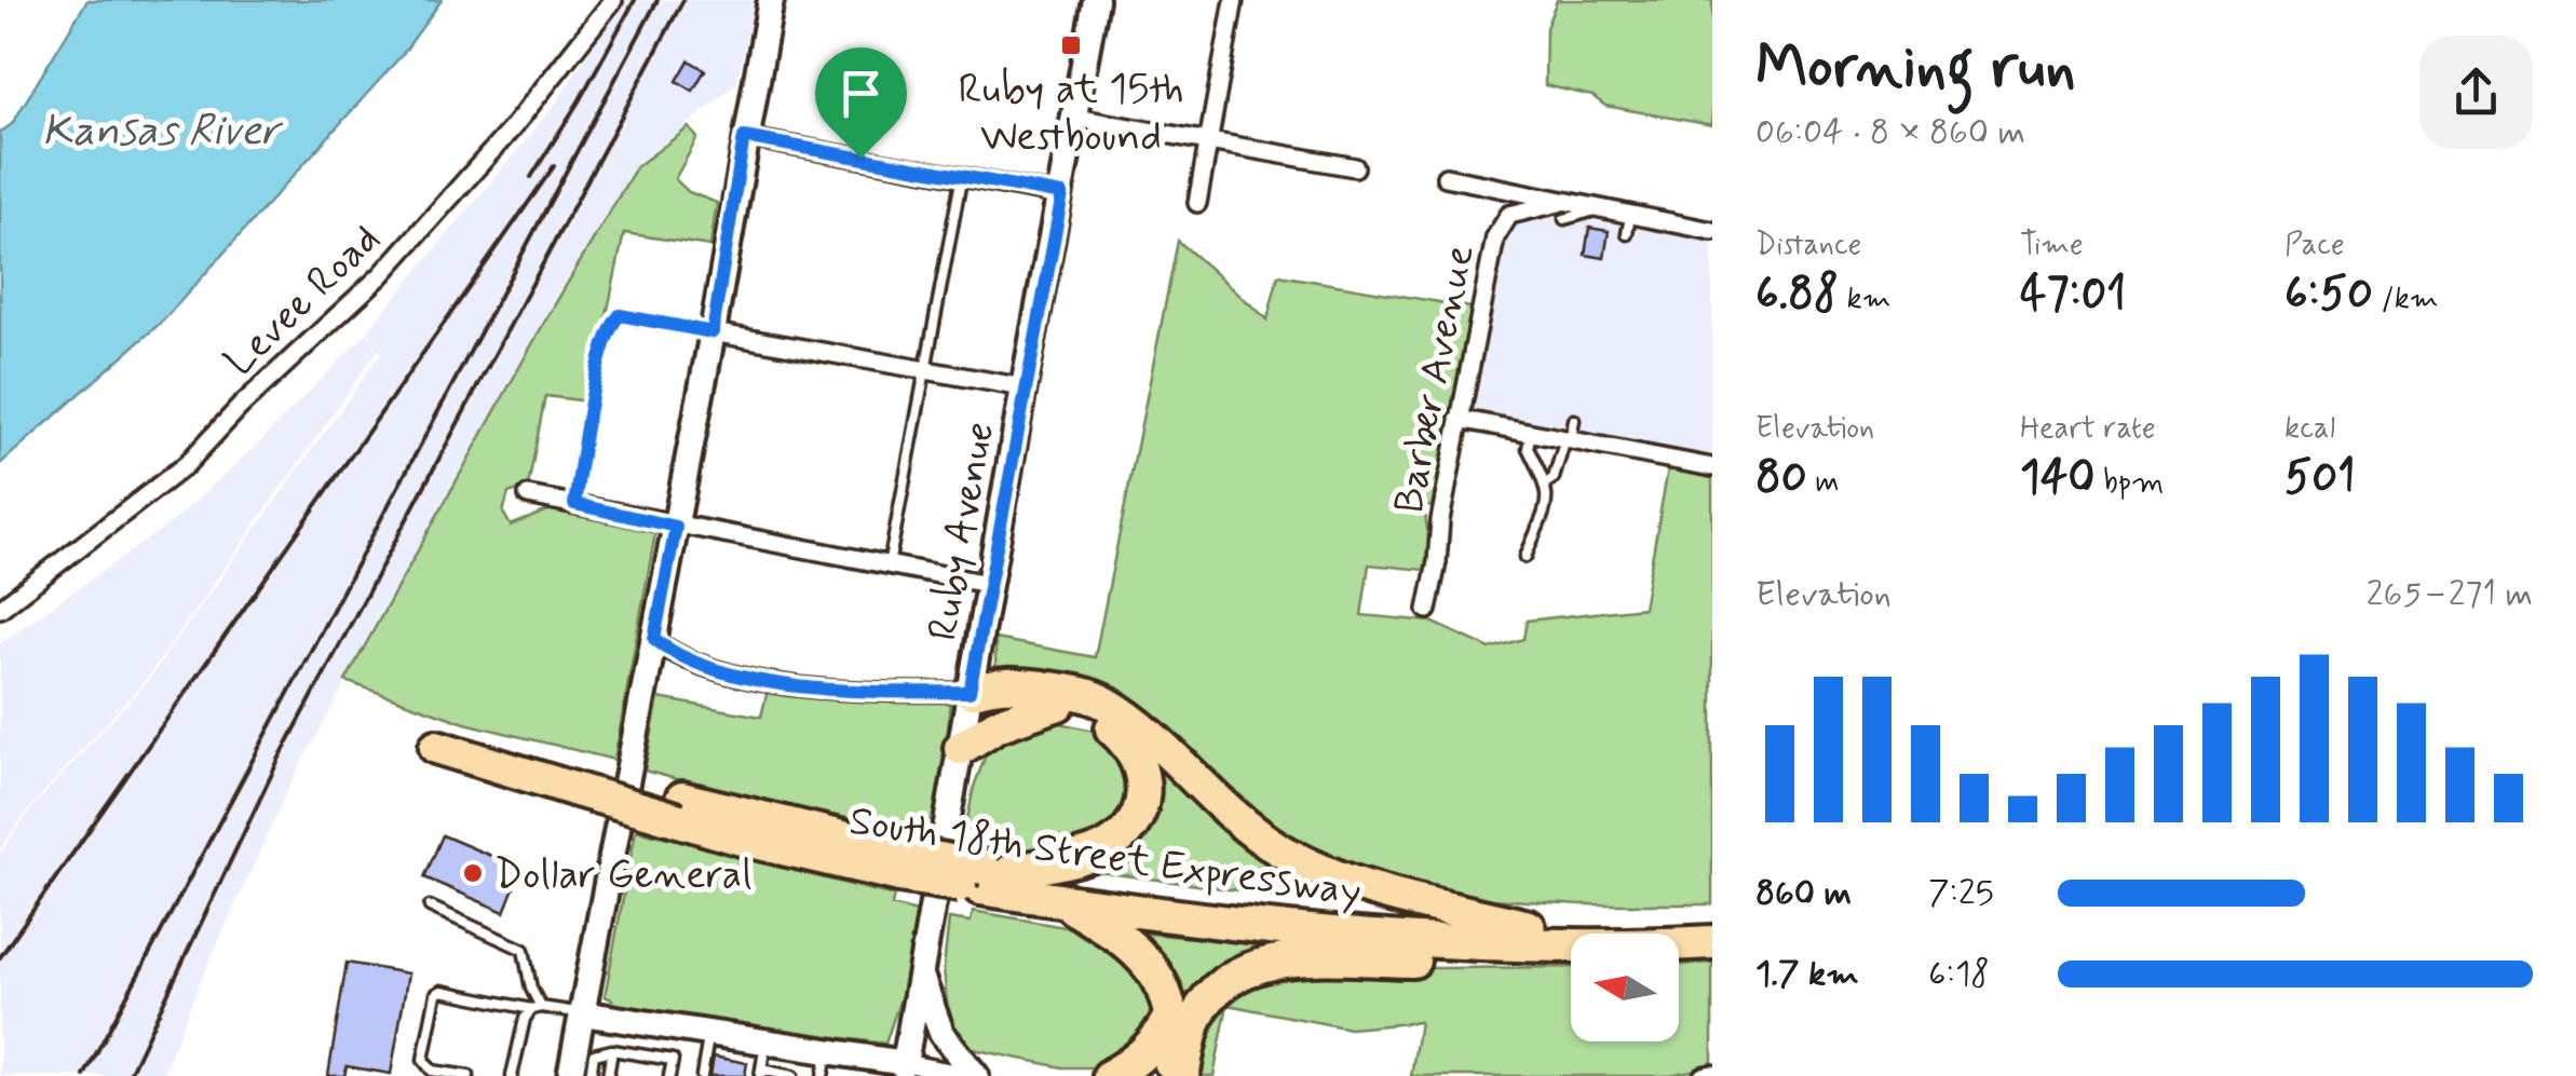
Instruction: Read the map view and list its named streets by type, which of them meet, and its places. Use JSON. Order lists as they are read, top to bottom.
{
  "streets": {
    "highway": ["South 18th Street Expressway"],
    "street": ["Levee Road", "Barber Avenue", "Ruby Avenue"]
  },
  "water": ["Kansas River"],
  "places": {
    "transit": ["Ruby at 15th Westbound"],
    "other": ["Dollar General"]
  },
  "north": "left",
  "page": {
    "heading": ["Morning run", "06:04 · 8 × 860 m"],
    "stats": [
      ["Distance", "6.88 km"],
      ["Time", "47:01"],
      ["Pace", "6:50 /km"],
      ["Elevation", "80 m"],
      ["Heart rate", "140 bpm"],
      ["kcal", "501"]
    ],
    "chart": ["Elevation", "265–271 m"],
    "list": [
      {
        "name": "860 m",
        "note": "7:25"
      },
      {
        "name": "1.7 km",
        "note": "6:18"
      }
    ]
  }
}
